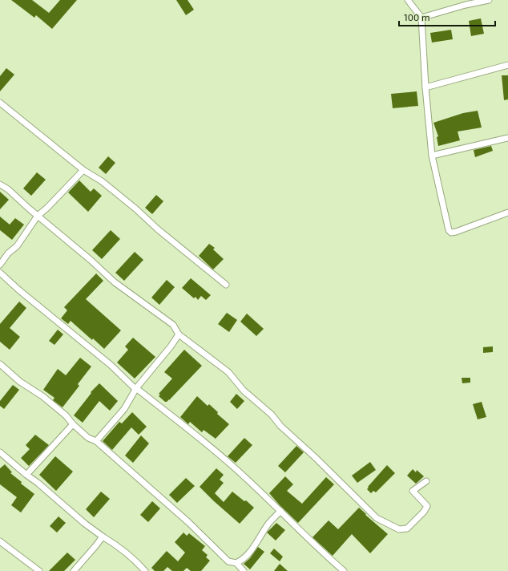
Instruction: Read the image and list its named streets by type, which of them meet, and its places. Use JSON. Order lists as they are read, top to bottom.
{
  "scale_bar": "100 m"
}
